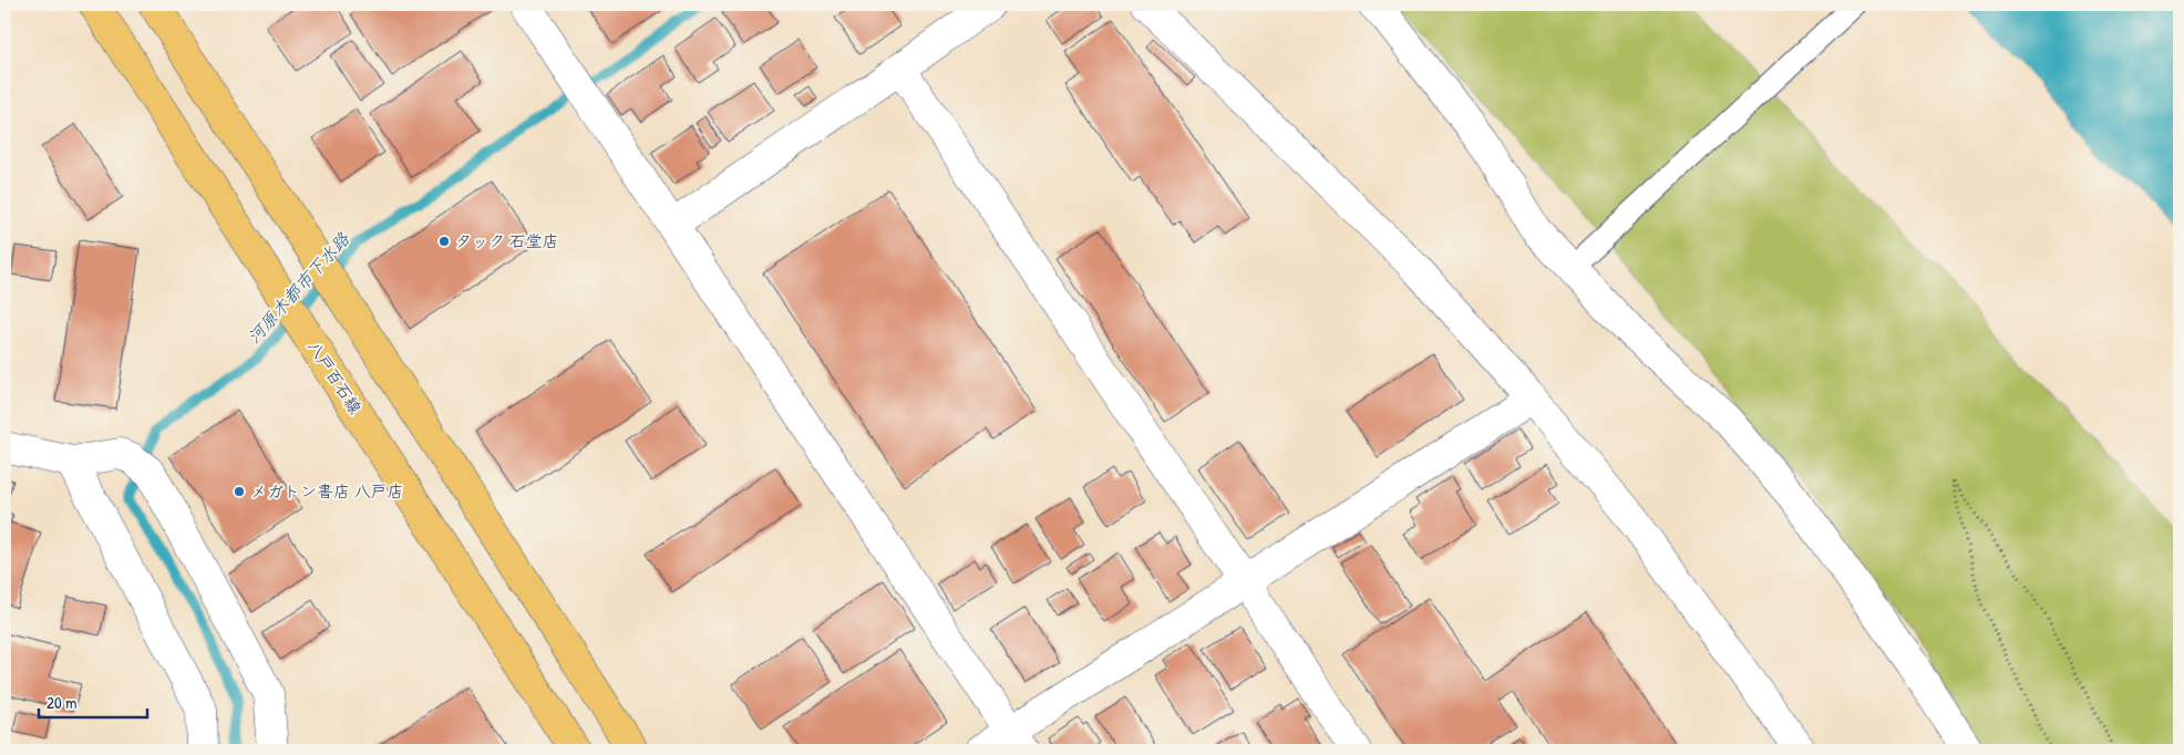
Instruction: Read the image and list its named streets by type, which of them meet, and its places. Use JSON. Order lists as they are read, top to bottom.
{
  "streets": {
    "main road": ["八戸百石線"]
  },
  "water": ["河原木都市下水路"],
  "places": ["タック 石堂店", "メガトン書店 八戸店"],
  "scale_bar": "20 m"
}
